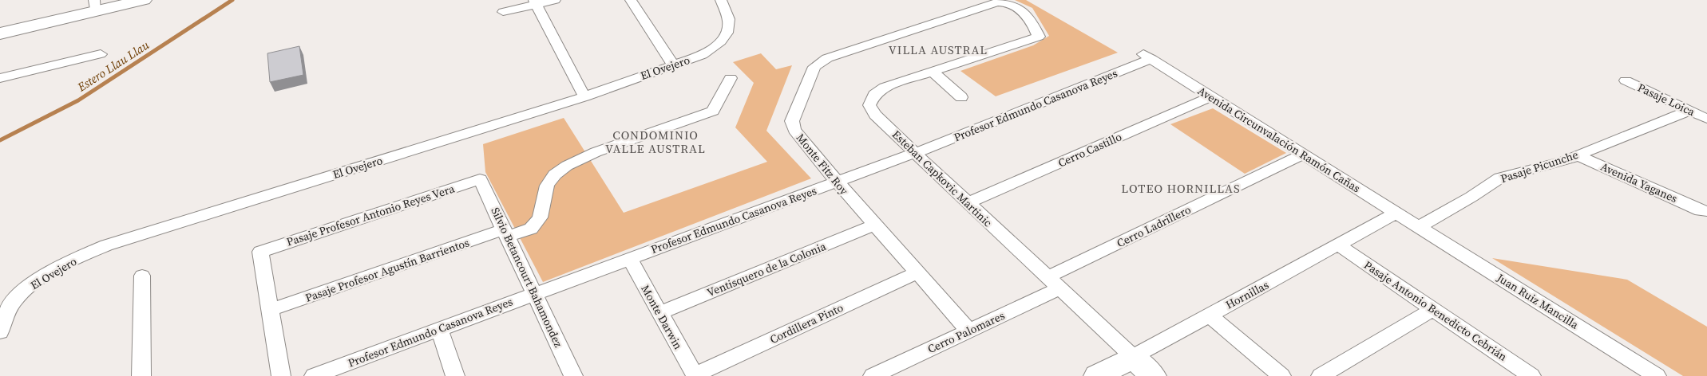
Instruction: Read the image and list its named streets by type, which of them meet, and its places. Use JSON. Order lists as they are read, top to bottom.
{
  "streets": {
    "street": [
      "El Ovejero",
      "Pasaje Loica",
      "Profesor Edmundo Casanova Reyes",
      "Avenida Circunvalación Ramón Cañas",
      "Cerro Castillo",
      "Monte Fitz Roy",
      "Pasaje Picunche",
      "Esteban Capkovic Martinic",
      "Avenida Yaganes",
      "Pasaje Profesor Antonio Reyes Vera",
      "Cerro Ladrillero",
      "Ventisquero de la Colonia",
      "Pasaje Profesor Agustín Barrientos",
      "Silvio Betancourt Bahamondez",
      "Hornillas",
      "Juan Ruiz Mancilla",
      "Pasaje Antonio Benedicto Cebrián",
      "Monte Darwin",
      "Cordillera Pinto",
      "Cerro Palomares"
    ]
  },
  "crossings": [
    ["Pasaje Loica", "Pasaje Picunche"],
    ["Profesor Edmundo Casanova Reyes", "Avenida Circunvalación Ramón Cañas"],
    ["Profesor Edmundo Casanova Reyes", "Monte Fitz Roy"],
    ["Profesor Edmundo Casanova Reyes", "Esteban Capkovic Martinic"],
    ["Profesor Edmundo Casanova Reyes", "Silvio Betancourt Bahamondez"],
    ["Profesor Edmundo Casanova Reyes", "Monte Darwin"],
    ["Avenida Circunvalación Ramón Cañas", "Cerro Castillo"],
    ["Avenida Circunvalación Ramón Cañas", "Pasaje Picunche"],
    ["Avenida Circunvalación Ramón Cañas", "Cerro Ladrillero"],
    ["Avenida Circunvalación Ramón Cañas", "Hornillas"],
    ["Avenida Circunvalación Ramón Cañas", "Juan Ruiz Mancilla"],
    ["Cerro Castillo", "Esteban Capkovic Martinic"],
    ["Monte Fitz Roy", "Esteban Capkovic Martinic"],
    ["Monte Fitz Roy", "Ventisquero de la Colonia"],
    ["Monte Fitz Roy", "Cordillera Pinto"],
    ["Monte Fitz Roy", "Cerro Palomares"],
    ["Pasaje Picunche", "Avenida Yaganes"],
    ["Pasaje Picunche", "Juan Ruiz Mancilla"],
    ["Esteban Capkovic Martinic", "Cerro Ladrillero"],
    ["Esteban Capkovic Martinic", "Hornillas"],
    ["Esteban Capkovic Martinic", "Cerro Palomares"],
    ["Pasaje Profesor Antonio Reyes Vera", "Pasaje Profesor Agustín Barrientos"],
    ["Pasaje Profesor Antonio Reyes Vera", "Silvio Betancourt Bahamondez"],
    ["Cerro Ladrillero", "Cerro Palomares"],
    ["Ventisquero de la Colonia", "Monte Darwin"],
    ["Pasaje Profesor Agustín Barrientos", "Silvio Betancourt Bahamondez"],
    ["Hornillas", "Pasaje Antonio Benedicto Cebrián"],
    ["Monte Darwin", "Cordillera Pinto"]
  ],
  "districts": ["VILLA AUSTRAL", "CONDOMINIO VALLE AUSTRAL", "LOTEO HORNILLAS"],
  "water": ["Estero Llau Llau"]
}
